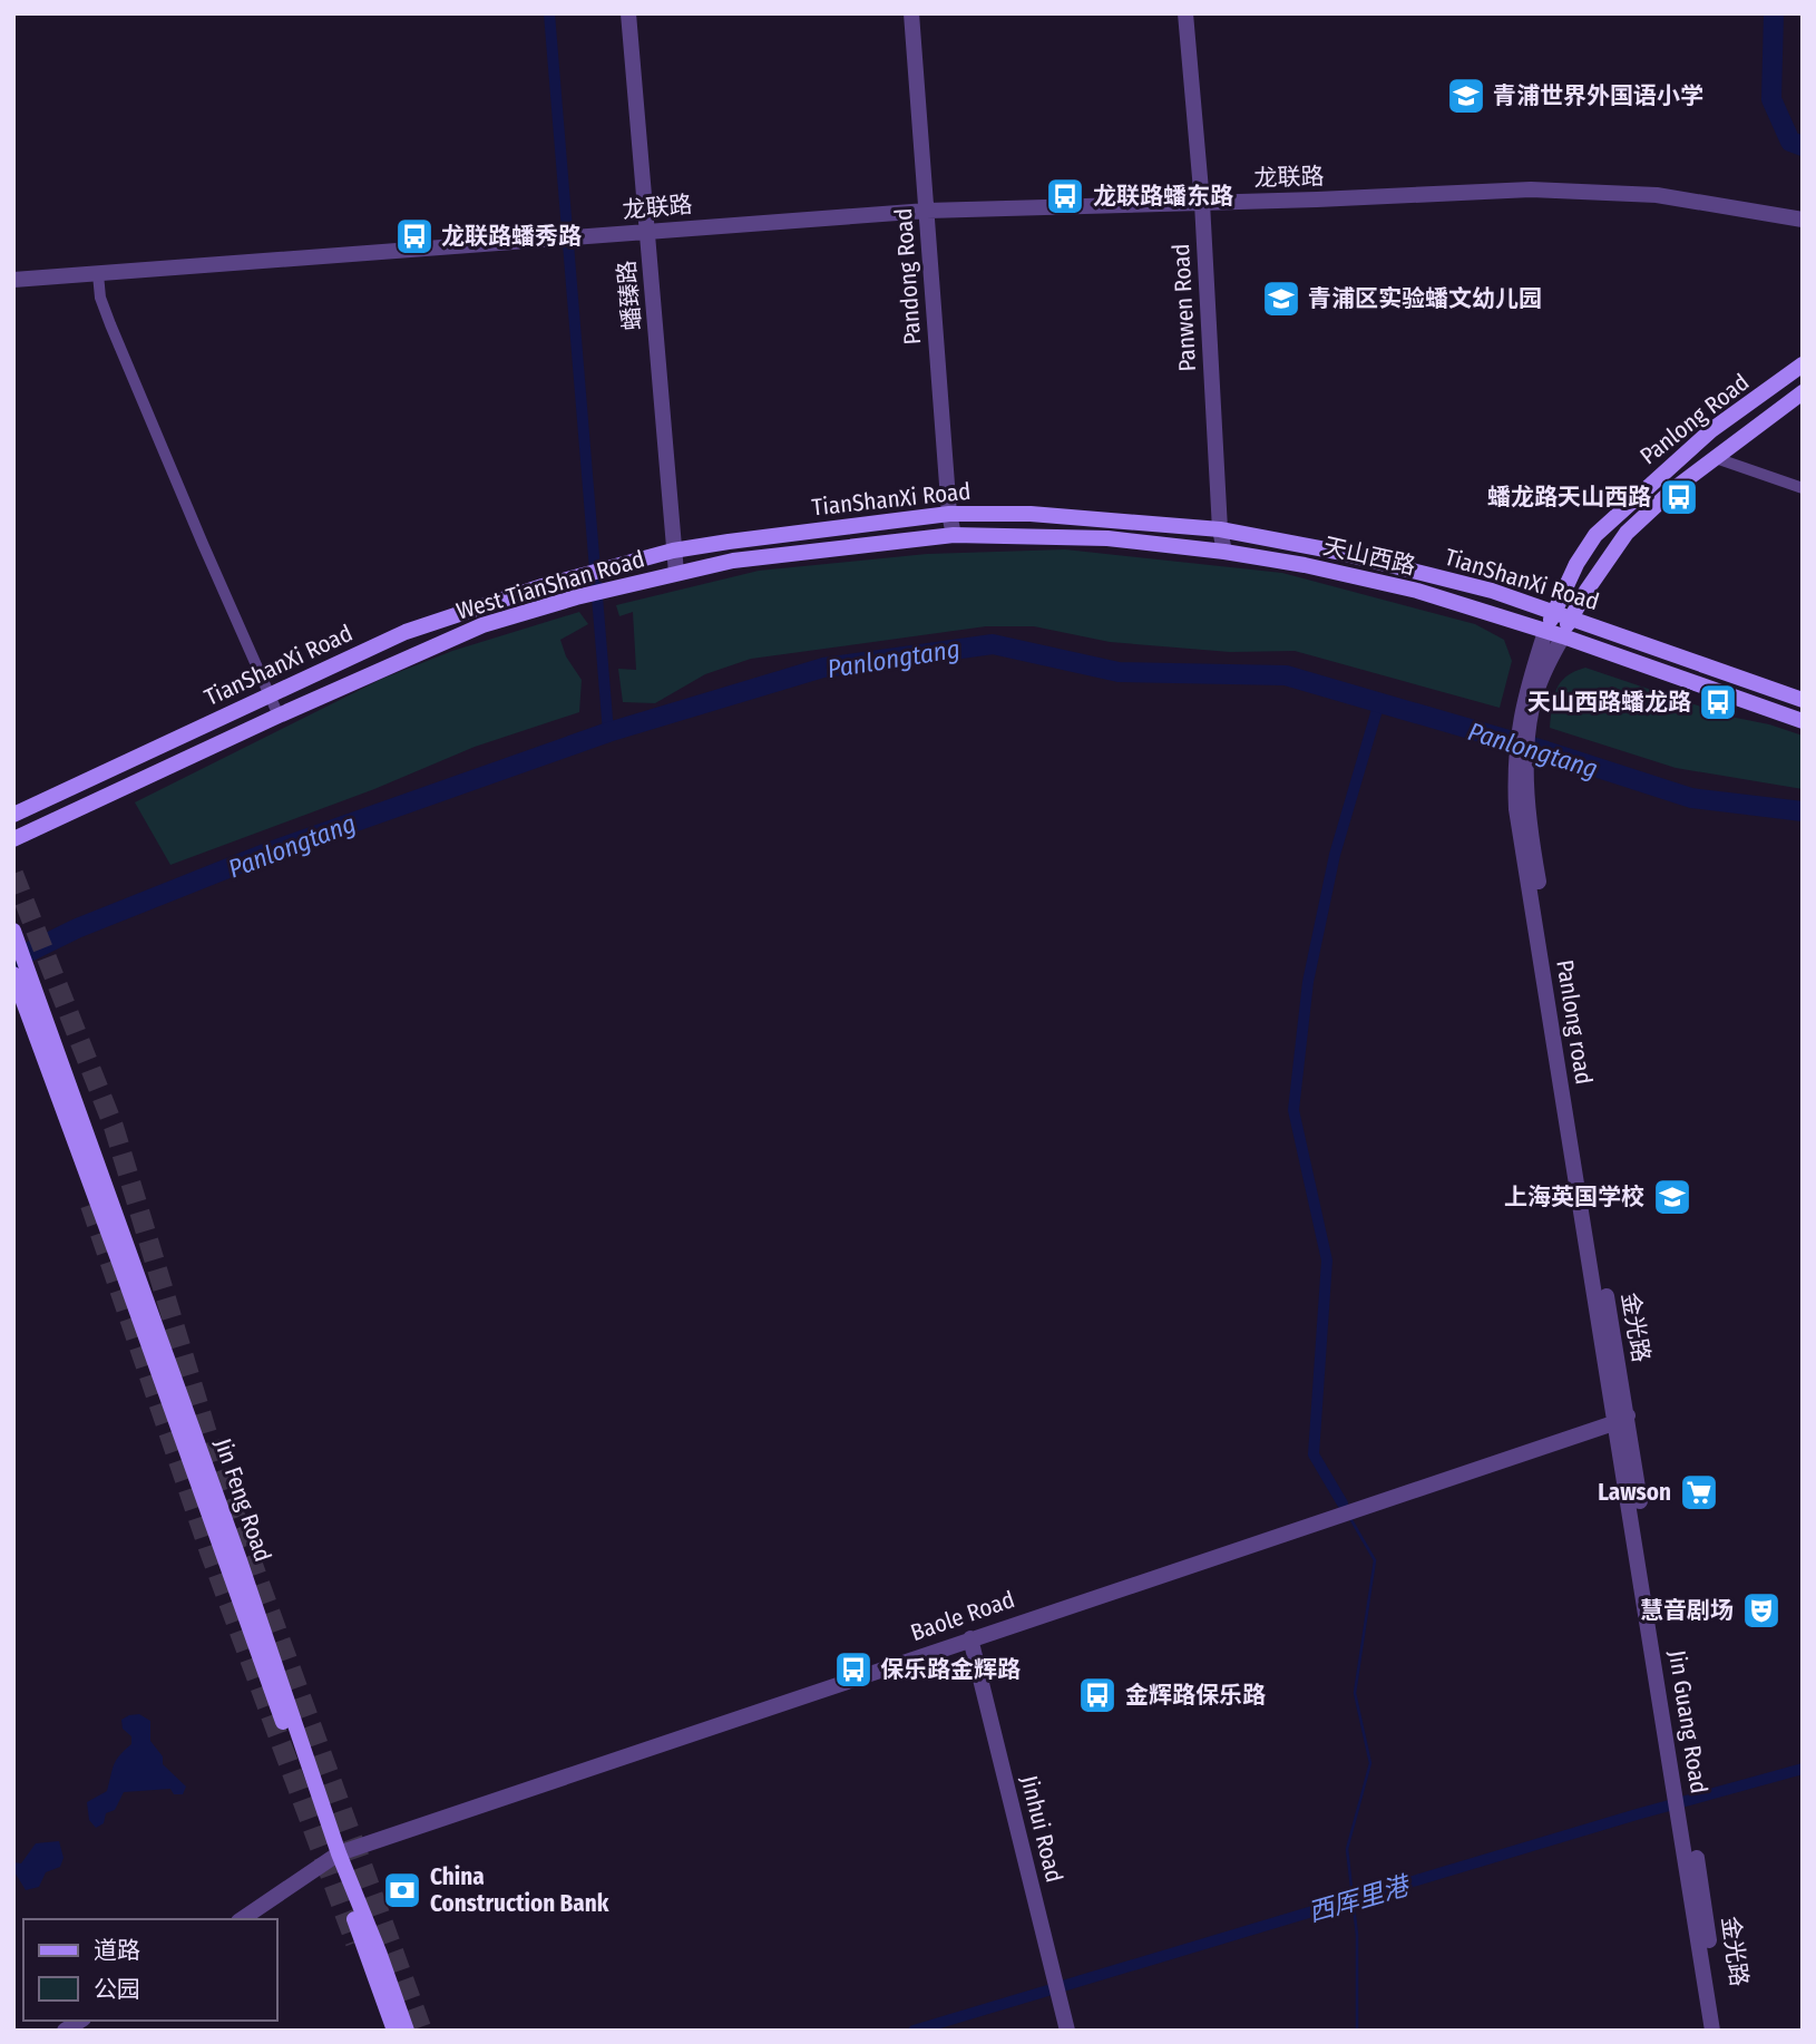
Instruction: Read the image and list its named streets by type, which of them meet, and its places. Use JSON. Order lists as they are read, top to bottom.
{
  "streets": {
    "main road": [
      "Panlong Road",
      "TianShanXi Road",
      "天山西路",
      "West TianShan Road",
      "Jin Feng Road"
    ],
    "street": [
      "龙联路",
      "Pandong Road",
      "蟠臻路",
      "Panwen Road",
      "Panlong road",
      "Baole Road",
      "Jin Guang Road",
      "Jinhui Road"
    ]
  },
  "crossings": [
    ["龙联路", "Pandong Road"],
    ["龙联路", "蟠臻路"],
    ["龙联路", "Panwen Road"],
    ["Pandong Road", "TianShanXi Road"],
    ["Pandong Road", "天山西路"],
    ["Pandong Road", "West TianShan Road"],
    ["蟠臻路", "TianShanXi Road"],
    ["蟠臻路", "West TianShan Road"],
    ["Panwen Road", "TianShanXi Road"],
    ["Panwen Road", "天山西路"],
    ["Panlong Road", "TianShanXi Road"],
    ["Panlong Road", "天山西路"],
    ["Panlong Road", "Panlong road"],
    ["天山西路", "West TianShan Road"],
    ["天山西路", "Panlong road"],
    ["Panlong road", "Baole Road"],
    ["Panlong road", "Jin Guang Road"],
    ["Jin Feng Road", "Baole Road"],
    ["Baole Road", "Jin Guang Road"],
    ["Baole Road", "Jinhui Road"]
  ],
  "water": ["Panlongtang", "西厍里港"],
  "places": {
    "school or university": ["青浦世界外国语小学", "青浦区实验蟠文幼儿园", "上海英国学校"],
    "bus stop": [
      "龙联路蟠东路",
      "龙联路蟠秀路",
      "蟠龙路天山西路",
      "天山西路蟠龙路",
      "保乐路金辉路",
      "金辉路保乐路"
    ],
    "supermarket": ["Lawson"],
    "theatre": ["慧音剧场"],
    "bank": ["China Construction Bank"]
  },
  "legend": ["道路", "公园"]
}
